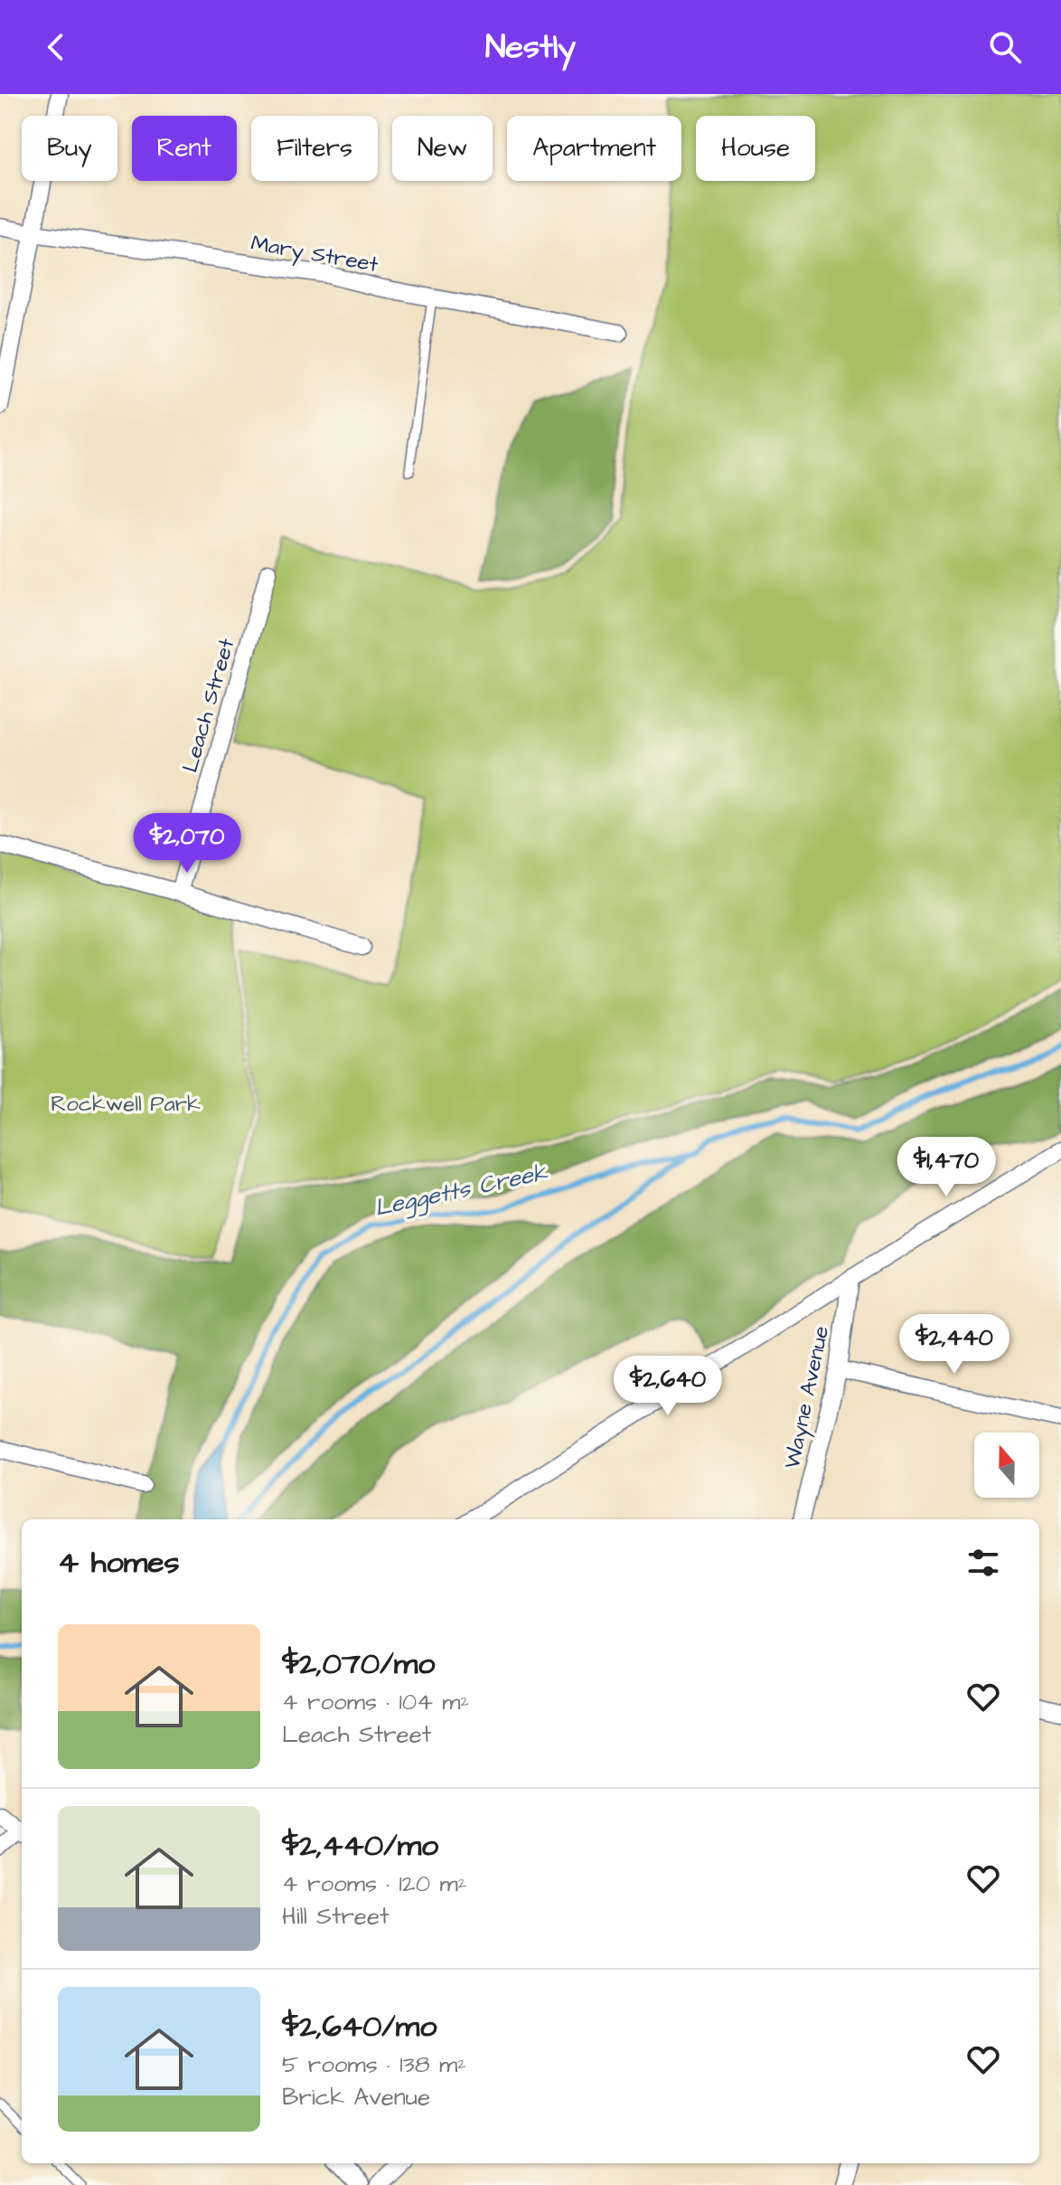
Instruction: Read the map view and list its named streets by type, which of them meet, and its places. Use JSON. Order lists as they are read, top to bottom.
{
  "streets": {
    "street": ["Mary Street", "Leach Street", "Wayne Avenue"]
  },
  "water": ["Leggetts Creek"],
  "parks": ["Rockwell Park"],
  "north": "top",
  "page": {
    "header": "Nestly",
    "chip": [
      "Buy",
      "Rent",
      "Filters",
      "New",
      "Apartment",
      "House"
    ],
    "price": [
      "$2,070",
      "$1,470",
      "$2,440",
      "$2,640"
    ],
    "heading": "4 homes",
    "list": [
      {
        "name": "$2,070/mo",
        "note": "4 rooms · 104 m² · Leach Street"
      },
      {
        "name": "$2,440/mo",
        "note": "4 rooms · 120 m² · Hill Street"
      },
      {
        "name": "$2,640/mo",
        "note": "5 rooms · 138 m² · Brick Avenue"
      }
    ]
  }
}
